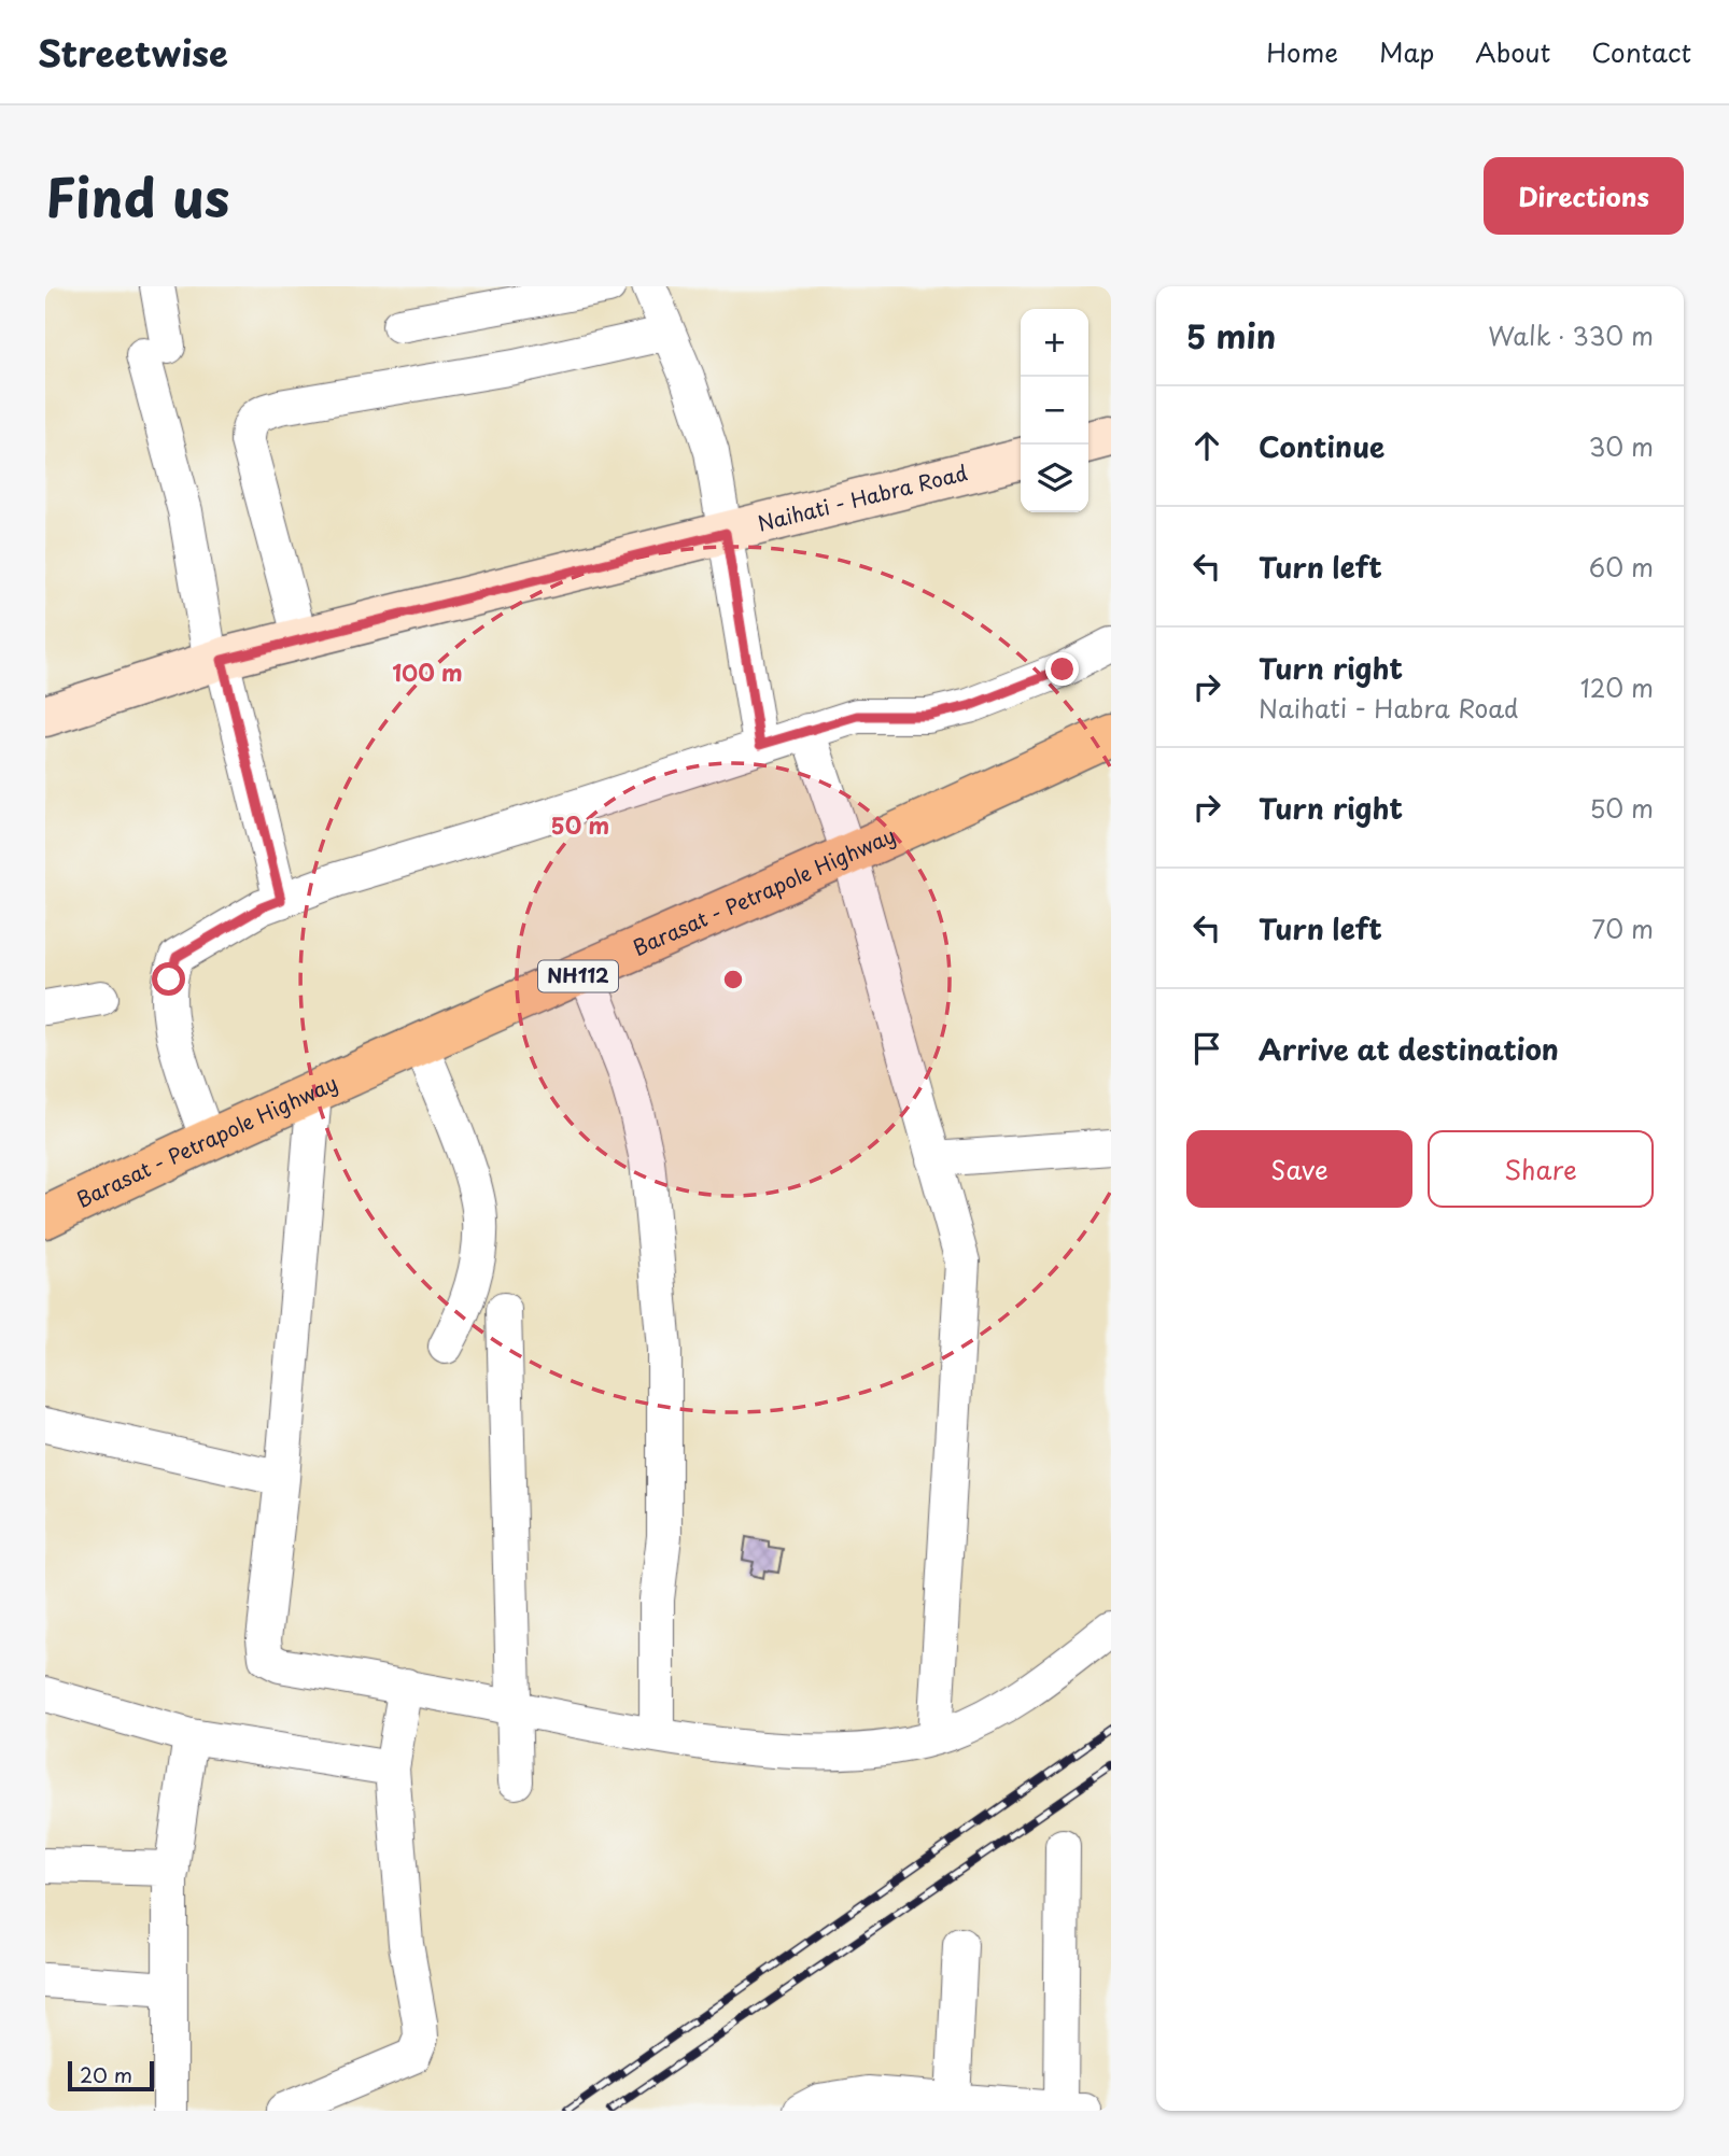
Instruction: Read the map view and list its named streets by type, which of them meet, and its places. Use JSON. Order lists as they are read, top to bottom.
{
  "streets": {
    "highway": ["Barasat - Petrapole Highway", "NH112"],
    "main road": ["Naihati - Habra Road"]
  },
  "scale_bar": "20 m",
  "page": {
    "header": "Streetwise",
    "nav": [
      "Home",
      "Map",
      "About",
      "Contact"
    ],
    "title": "Find us",
    "buttons": [
      "Directions",
      ["Save", "Share"]
    ],
    "heading": ["5 min", "Walk · 330 m"],
    "map_buttons": ["+", "−"],
    "list": [
      ["Continue", "30 m"],
      ["Turn left", "60 m"],
      ["Turn right", "Naihati - Habra Road", "120 m"],
      ["Turn right", "50 m"],
      ["Turn left", "70 m"],
      "Arrive at destination"
    ],
    "scale": "20 m"
  },
  "rings": ["100 m", "50 m"]
}
